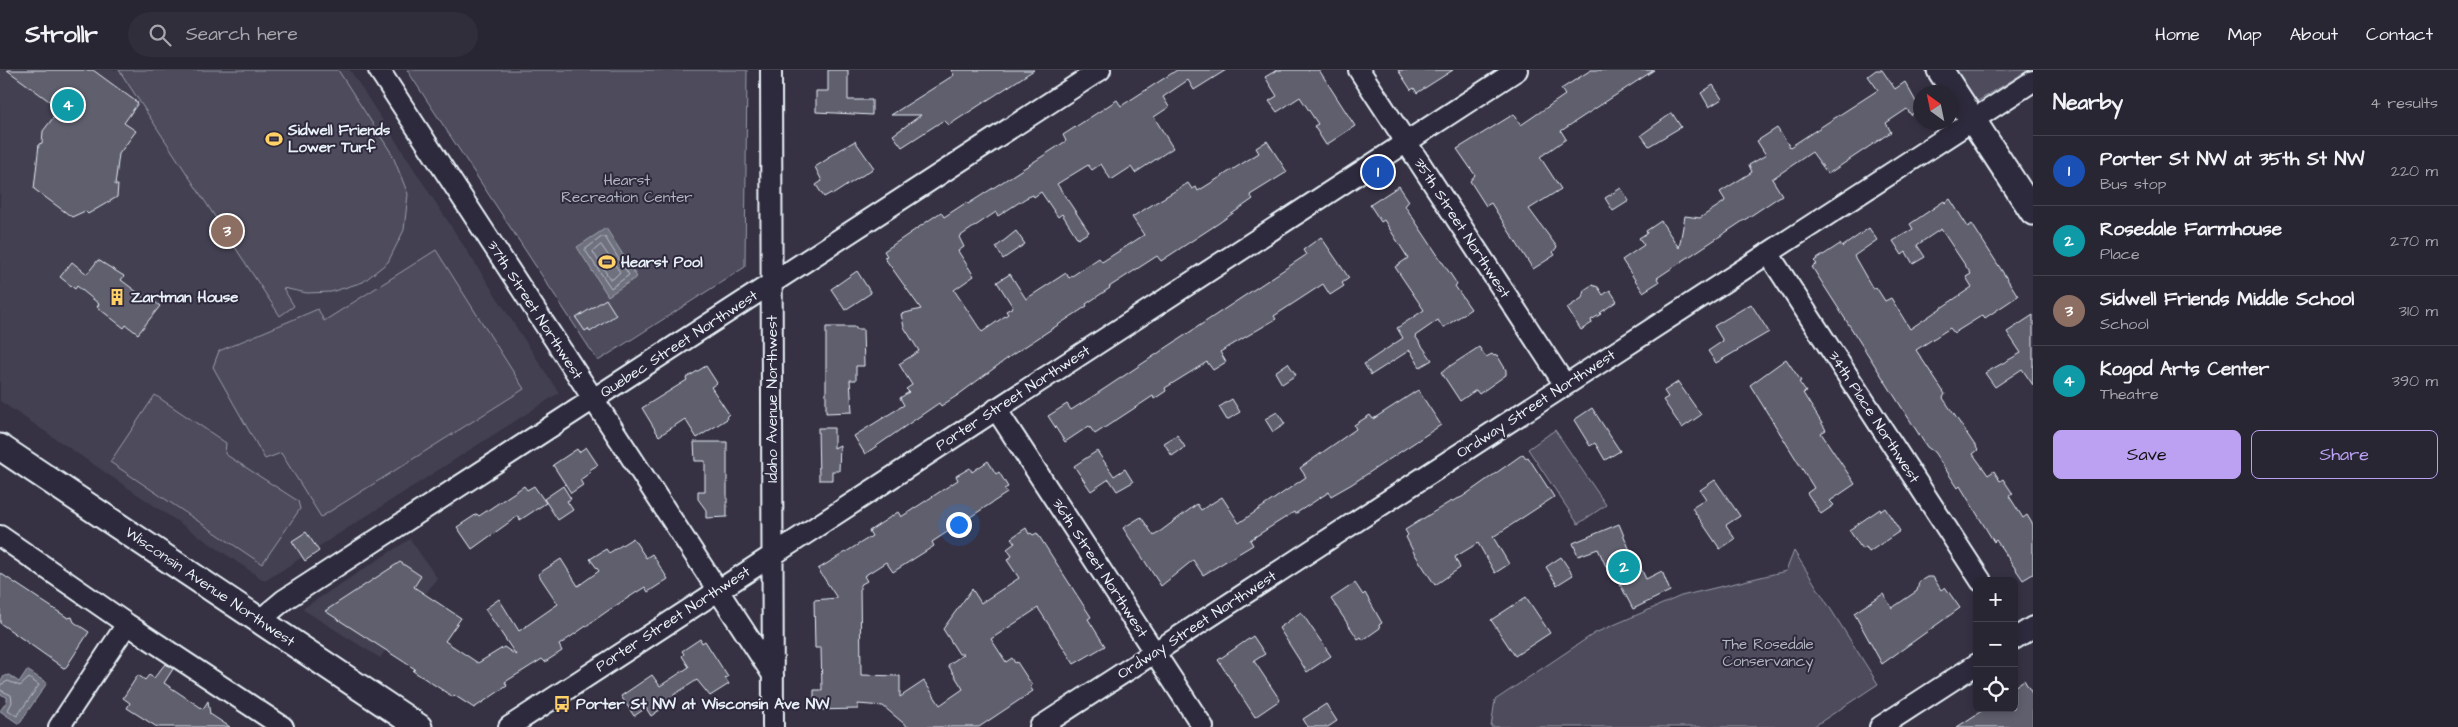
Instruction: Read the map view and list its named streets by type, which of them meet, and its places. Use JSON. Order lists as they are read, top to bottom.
{
  "streets": {
    "main road": ["Wisconsin Avenue Northwest"],
    "street": [
      "35th Street Northwest",
      "37th Street Northwest",
      "Quebec Street Northwest",
      "Porter Street Northwest",
      "Idaho Avenue Northwest",
      "Ordway Street Northwest",
      "34th Place Northwest",
      "36th Street Northwest"
    ]
  },
  "crossings": [
    ["35th Street Northwest", "Porter Street Northwest"],
    ["35th Street Northwest", "Ordway Street Northwest"],
    ["37th Street Northwest", "Quebec Street Northwest"],
    ["37th Street Northwest", "Porter Street Northwest"],
    ["37th Street Northwest", "Idaho Avenue Northwest"],
    ["Quebec Street Northwest", "Idaho Avenue Northwest"],
    ["Quebec Street Northwest", "Wisconsin Avenue Northwest"],
    ["Porter Street Northwest", "Idaho Avenue Northwest"],
    ["Porter Street Northwest", "36th Street Northwest"],
    ["Ordway Street Northwest", "34th Place Northwest"],
    ["Ordway Street Northwest", "36th Street Northwest"]
  ],
  "parks": ["Hearst Recreation Center", "The Rosedale Conservancy"],
  "places": {
    "sports": ["Sidwell Friends Lower Turf", "Hearst Pool"],
    "building": ["Zartman House"],
    "bus stop": ["Porter St NW at Wisconsin Ave NW"]
  },
  "north": "top left",
  "page": {
    "header": "Strollr",
    "search": "Search here",
    "nav": [
      "Home",
      "Map",
      "About",
      "Contact"
    ],
    "heading": ["Nearby", "4 results"],
    "pins": [
      "4",
      "1",
      "3",
      "2"
    ],
    "list": [
      {
        "mark": "1",
        "name": "Porter St NW at 35th St NW",
        "note": "Bus stop",
        "value": "220 m"
      },
      {
        "mark": "2",
        "name": "Rosedale Farmhouse",
        "note": "Place",
        "value": "270 m"
      },
      {
        "mark": "3",
        "name": "Sidwell Friends Middle School",
        "note": "School",
        "value": "310 m"
      },
      {
        "mark": "4",
        "name": "Kogod Arts Center",
        "note": "Theatre",
        "value": "390 m"
      }
    ],
    "buttons": ["Save", "Share"],
    "map_buttons": ["+", "−"]
  }
}
